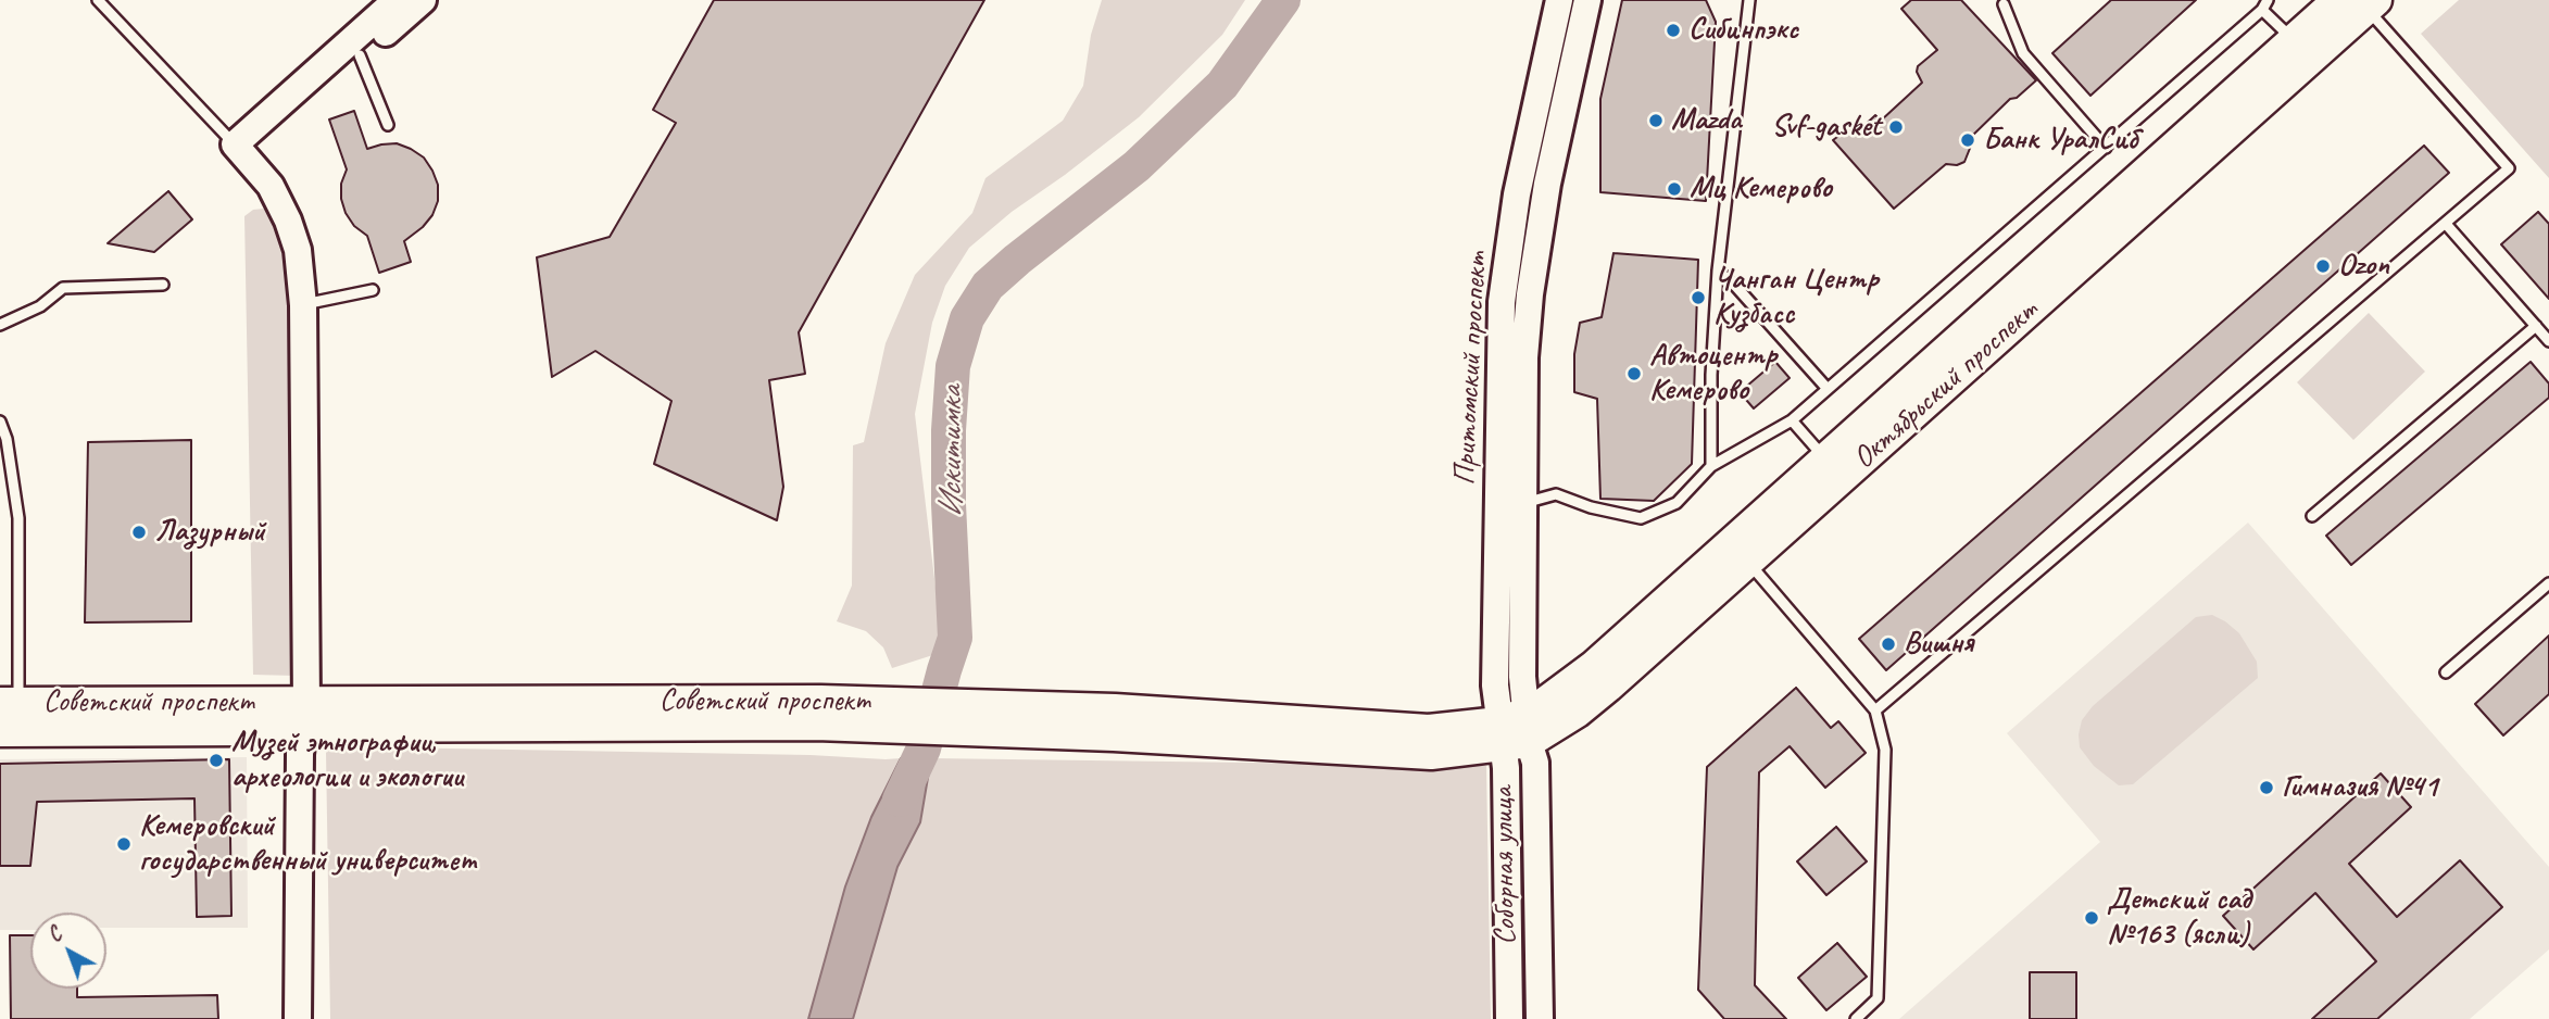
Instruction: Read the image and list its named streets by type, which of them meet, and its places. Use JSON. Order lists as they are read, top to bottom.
{
  "streets": {
    "main road": [
      "Притомский проспект",
      "Октябрьский проспект",
      "Советский проспект",
      "Соборная улица"
    ]
  },
  "crossings": [
    ["Притомский проспект", "Октябрьский проспект"],
    ["Притомский проспект", "Советский проспект"],
    ["Притомский проспект", "Соборная улица"],
    ["Октябрьский проспект", "Советский проспект"],
    ["Октябрьский проспект", "Соборная улица"],
    ["Советский проспект", "Соборная улица"]
  ],
  "water": ["Искитимка"],
  "places": [
    "Сибинпэкс",
    "Mazda",
    "Svf-gasket",
    "Банк УралСиб",
    "Мц Кемерово",
    "Ozon",
    "Чанган Центр Кузбасс",
    "Автоцентр Кемерово",
    "Лазурный",
    "Вишня",
    "Музей этнографии, археологии и экологии",
    "Гимназия №41",
    "Кемеровский государственный университет",
    "Детский сад №163 (ясли)"
  ],
  "north": "top left"
}
